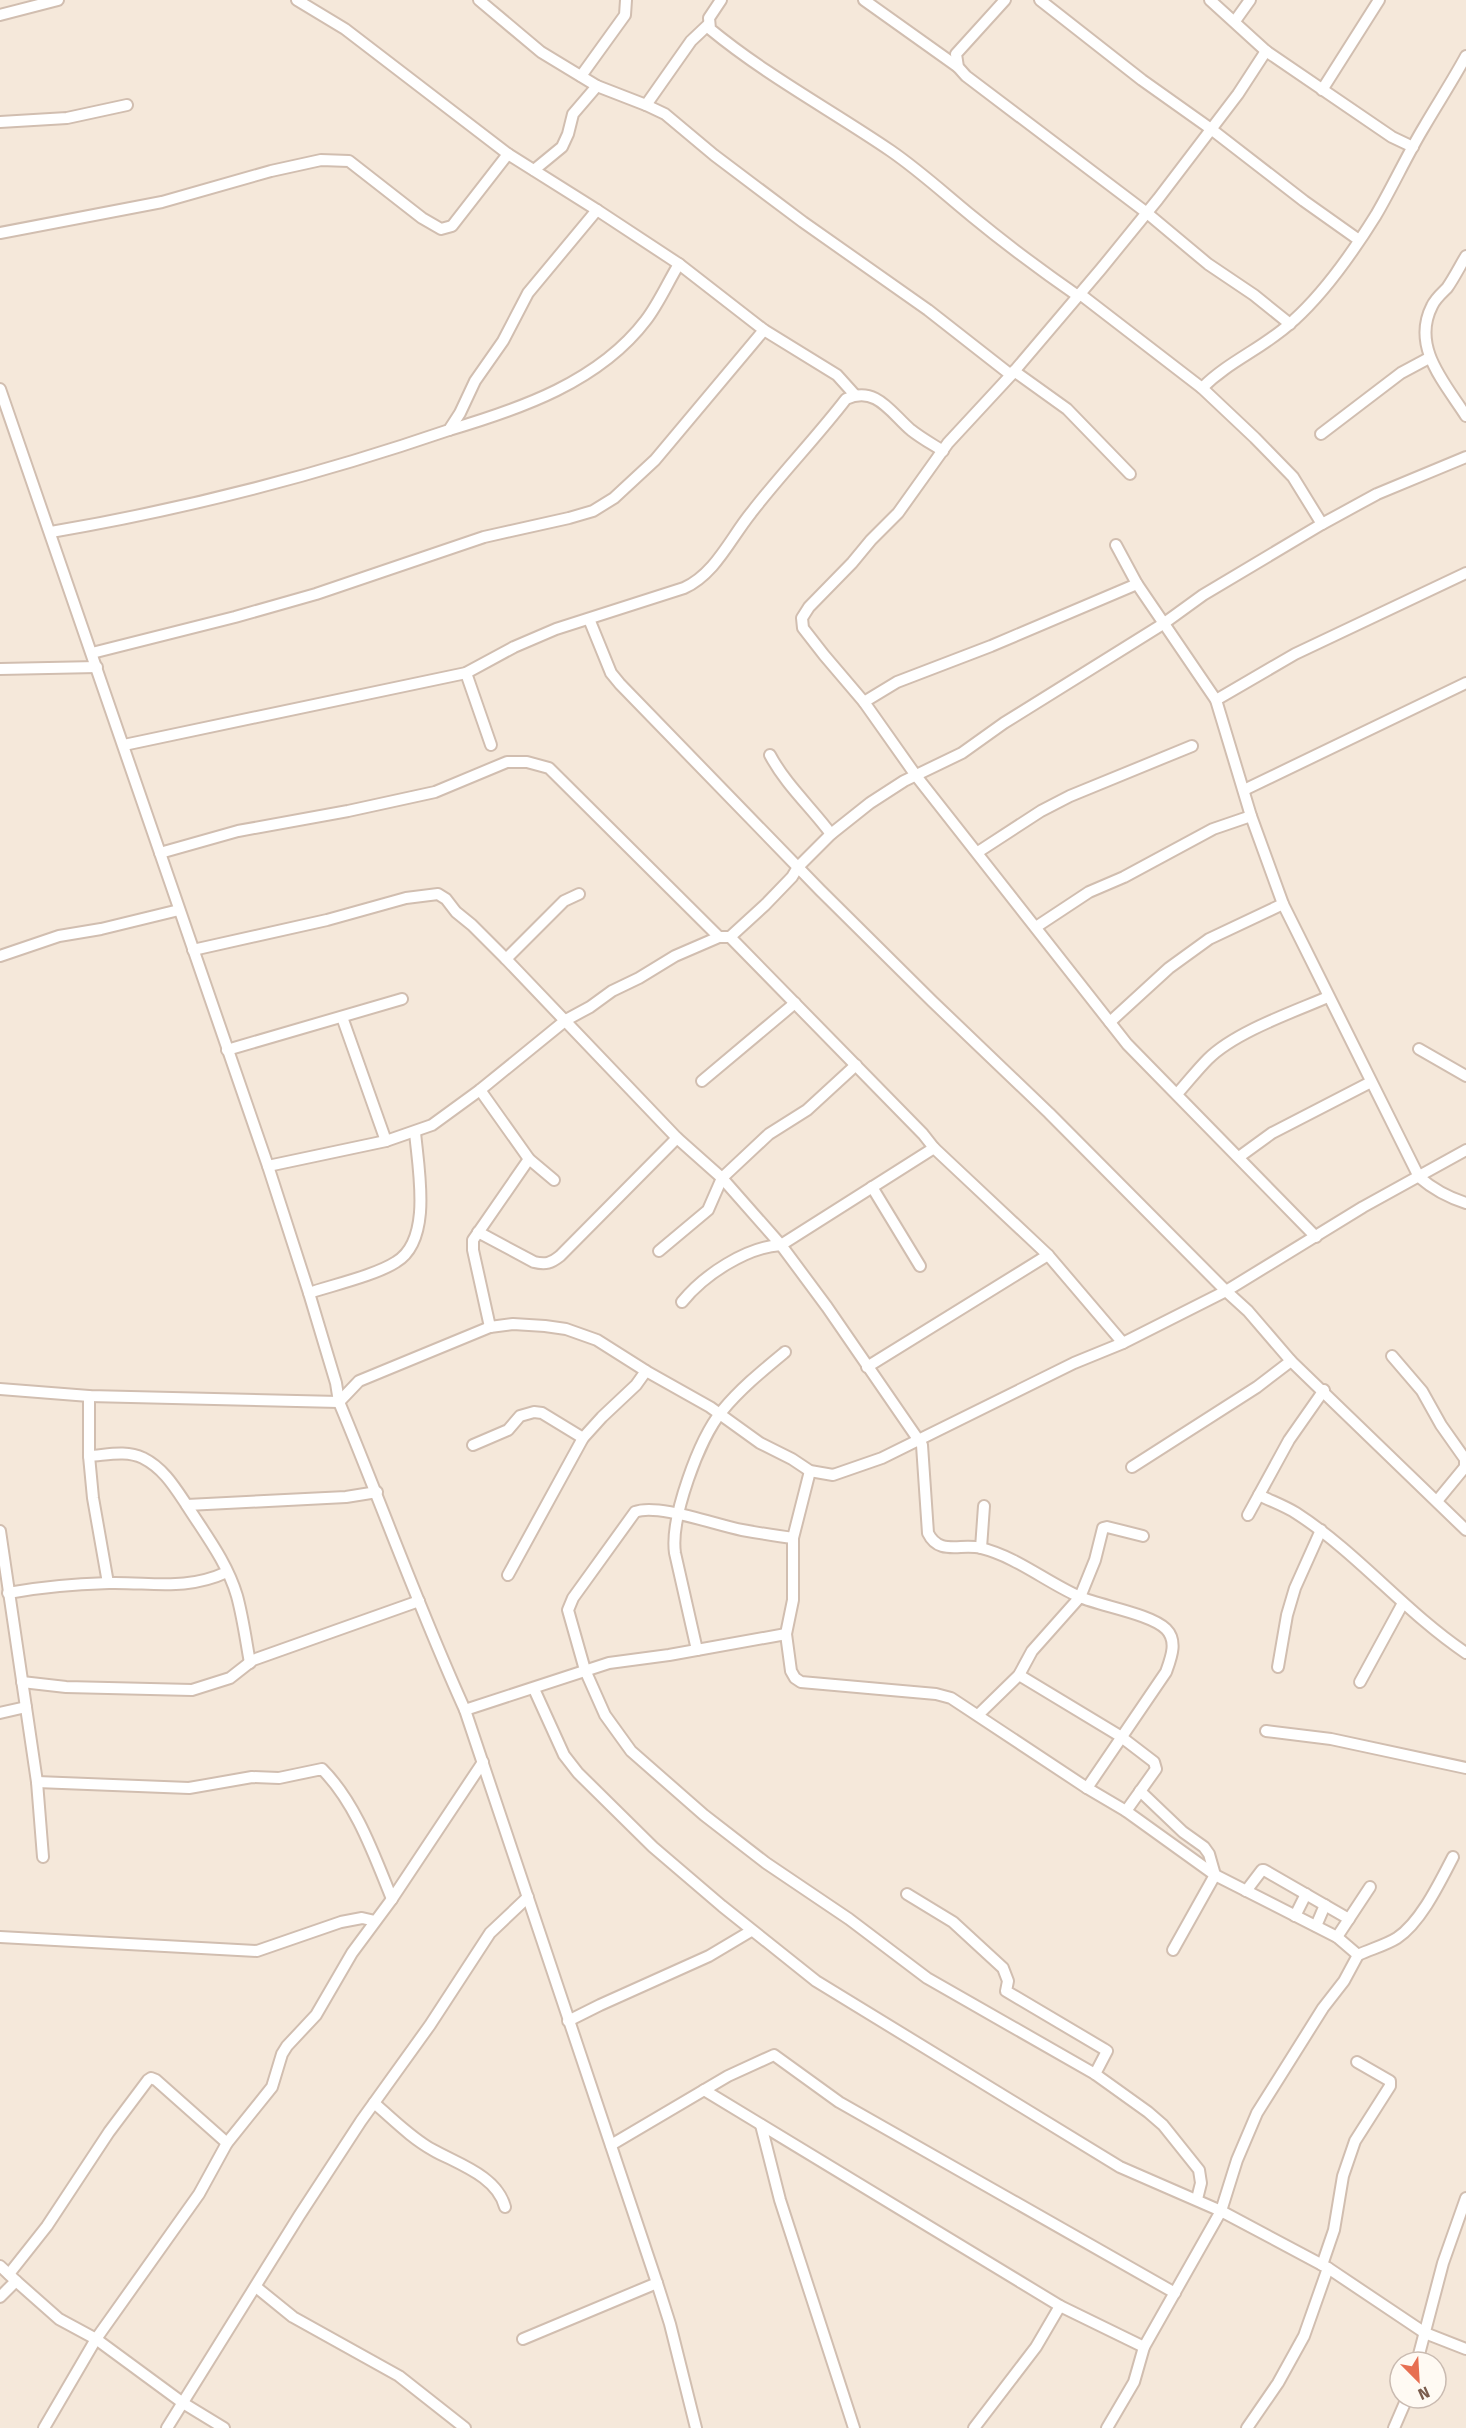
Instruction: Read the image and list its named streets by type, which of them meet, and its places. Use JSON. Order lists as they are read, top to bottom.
{
  "north": "bottom right"
}
